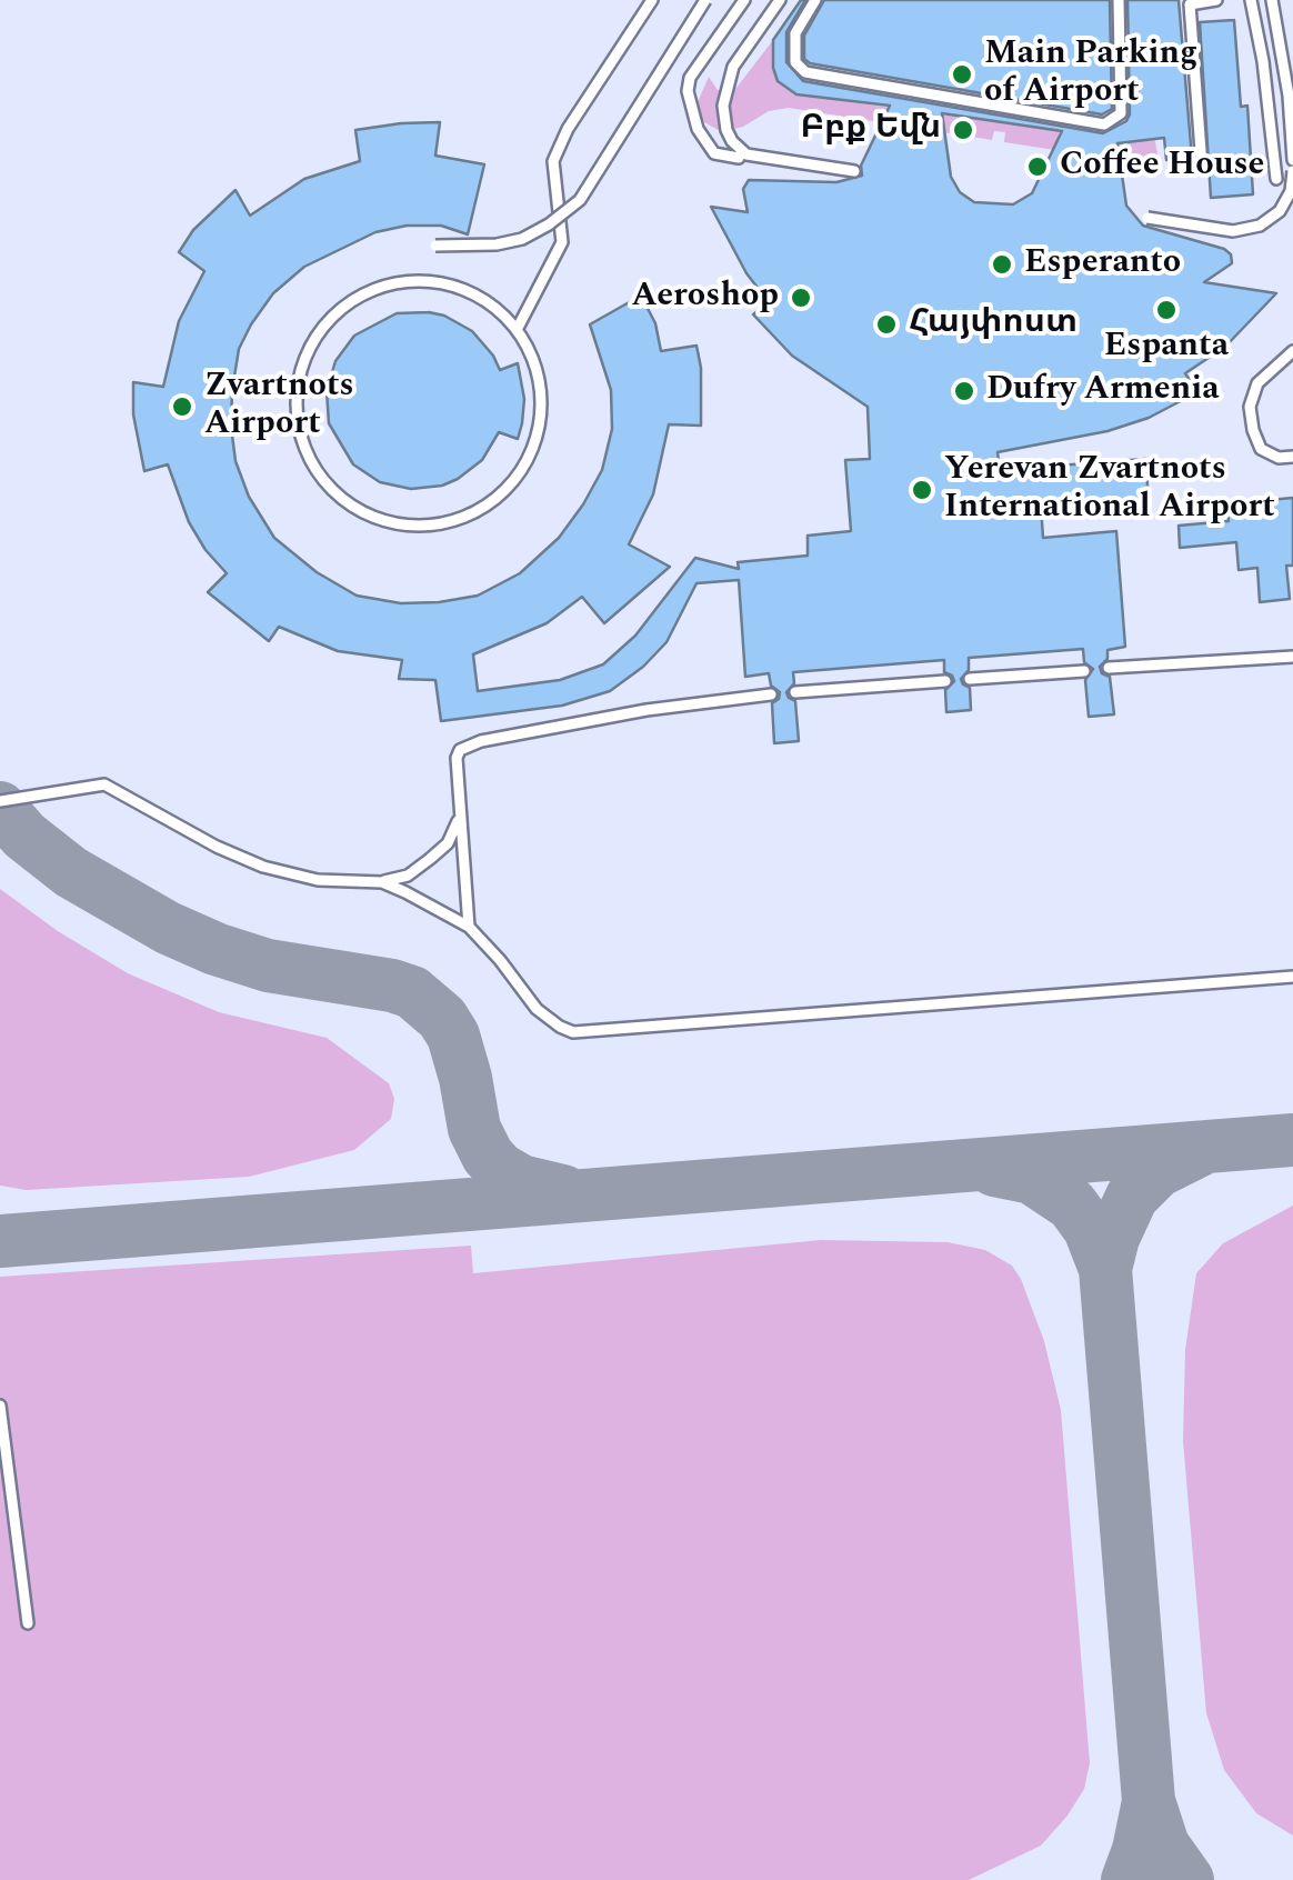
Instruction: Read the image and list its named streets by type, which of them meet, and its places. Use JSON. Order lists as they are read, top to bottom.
{
  "places": [
    "Main Parking of Airport",
    "Բբք Եվն",
    "Coffee House",
    "Esperanto",
    "Aeroshop",
    "Espanta",
    "Հայփոստ",
    "Dufry Armenia",
    "Zvartnots Airport",
    "Yerevan Zvartnots International Airport"
  ]
}
